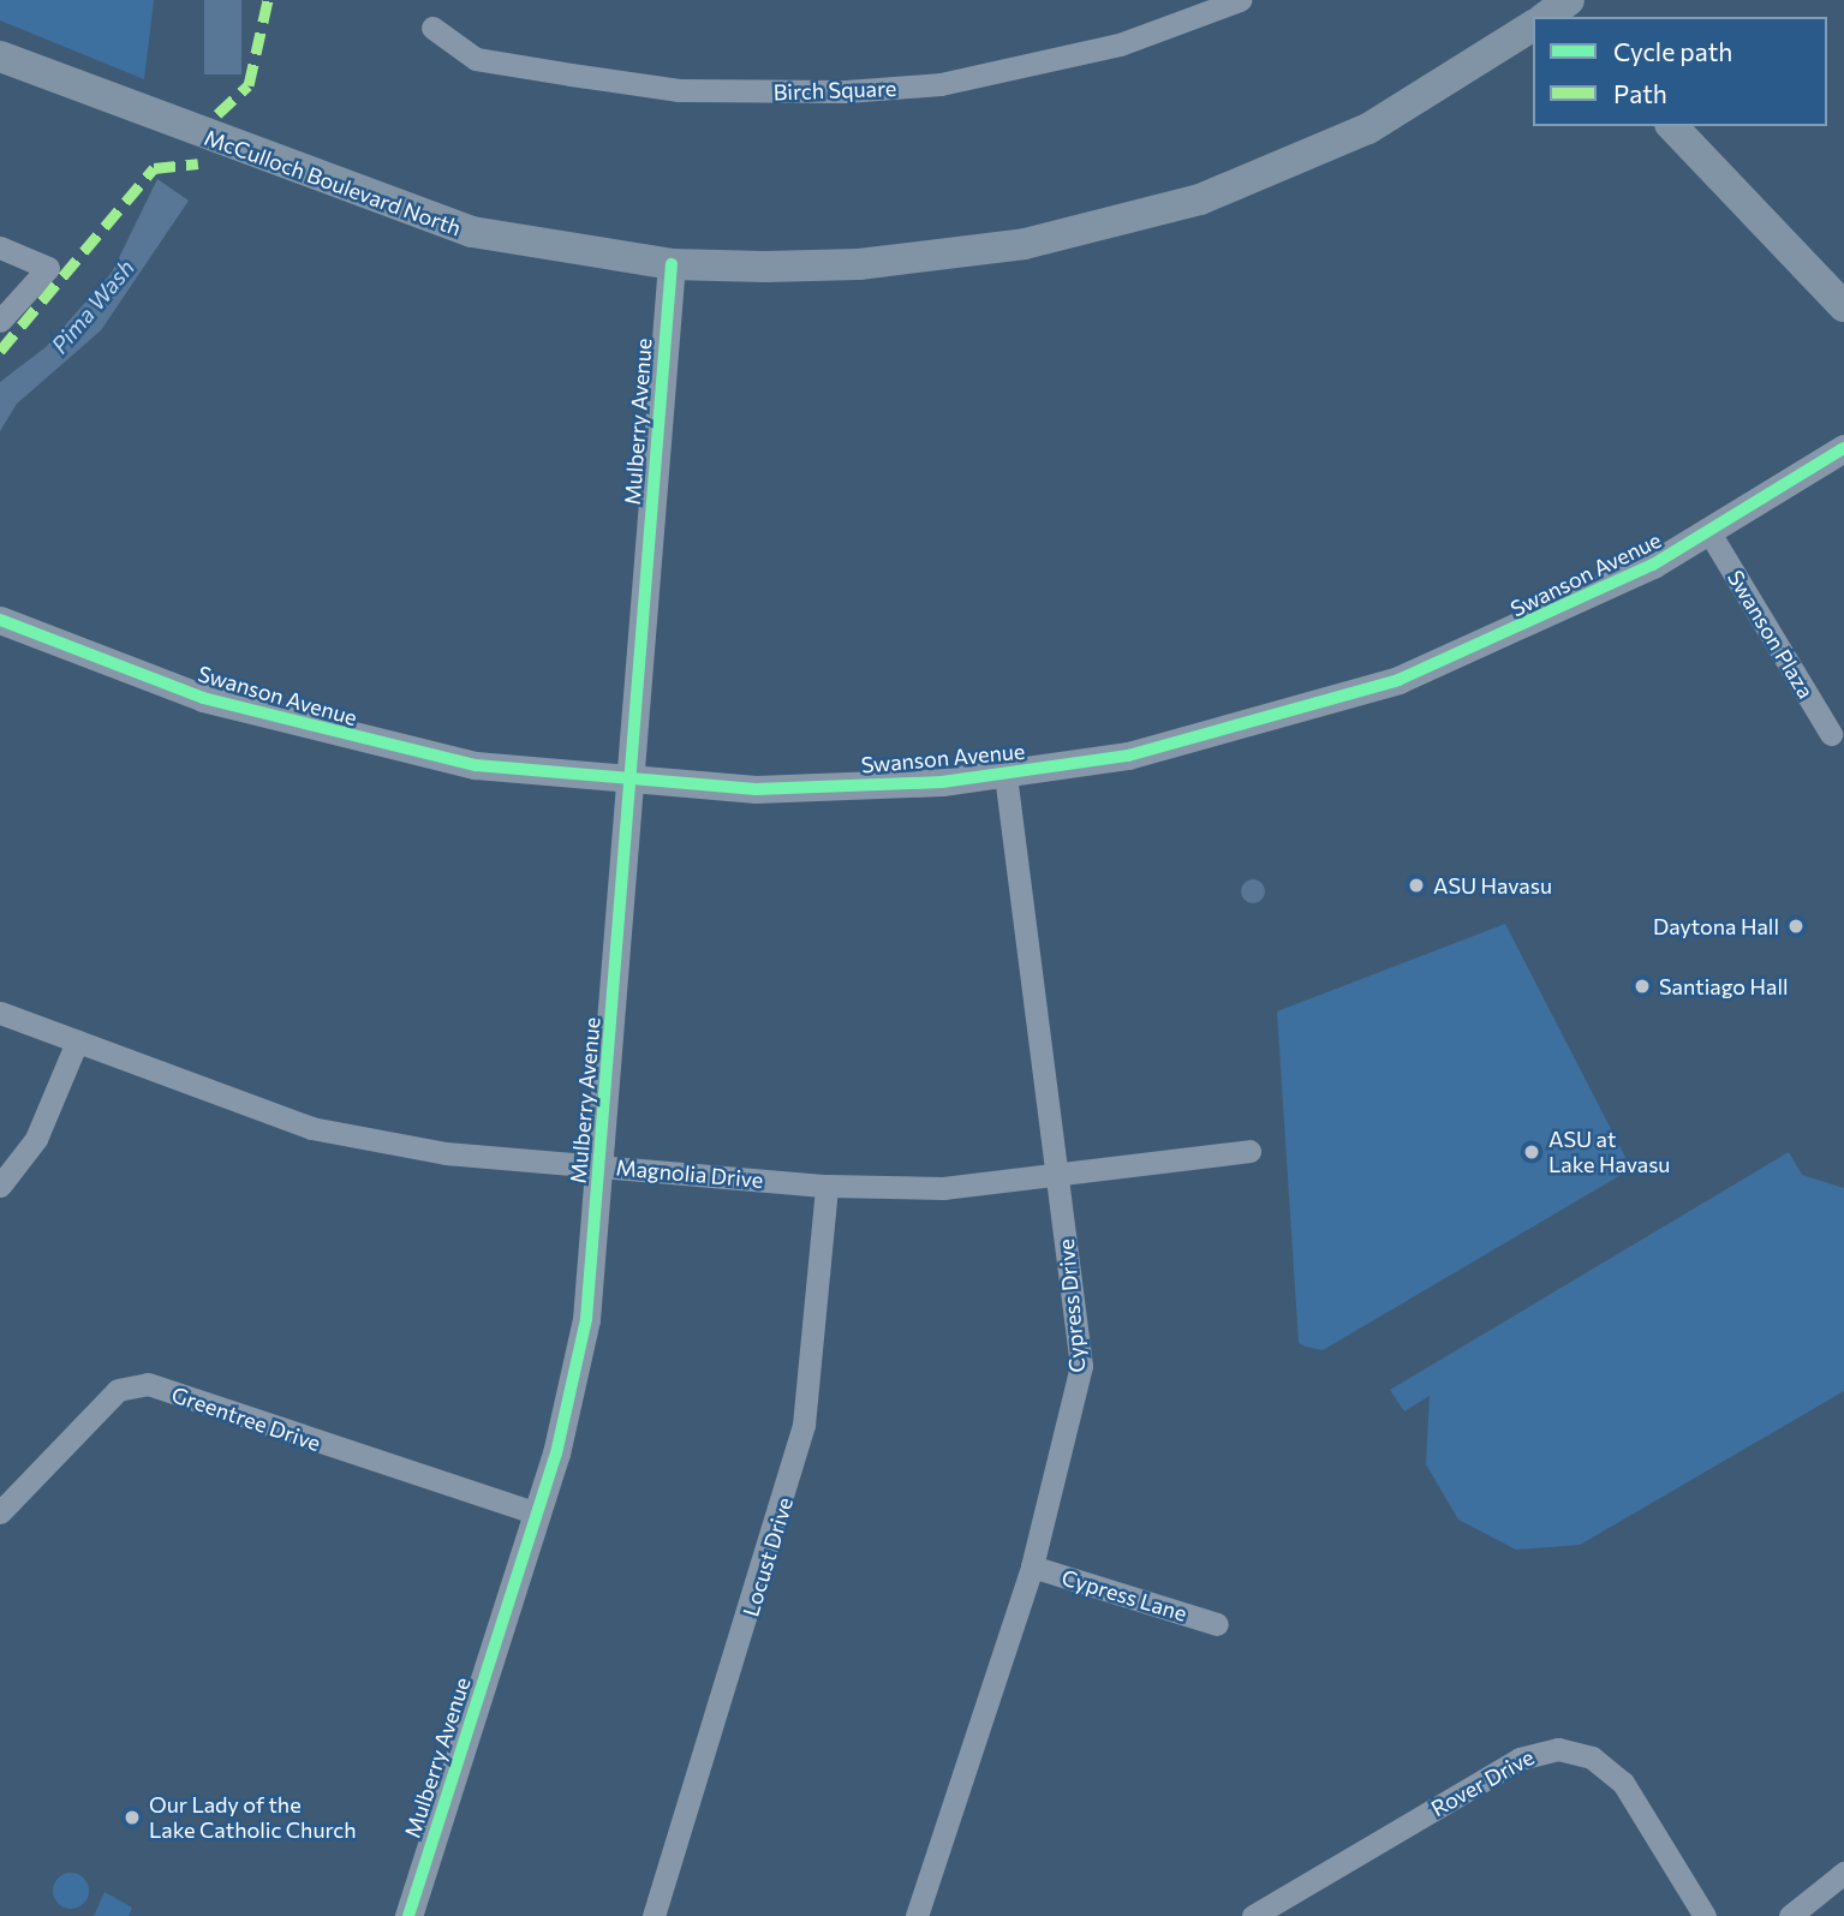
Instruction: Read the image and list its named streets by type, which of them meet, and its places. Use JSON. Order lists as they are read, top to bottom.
{
  "streets": {
    "main road": ["McCulloch Boulevard North"],
    "street": [
      "Birch Square",
      "Mulberry Avenue",
      "Swanson Avenue",
      "Swanson Plaza",
      "Magnolia Drive",
      "Cypress Drive",
      "Greentree Drive",
      "Locust Drive",
      "Cypress Lane",
      "Rover Drive"
    ]
  },
  "crossings": [
    ["McCulloch Boulevard North", "Mulberry Avenue"],
    ["Mulberry Avenue", "Swanson Avenue"],
    ["Mulberry Avenue", "Magnolia Drive"],
    ["Mulberry Avenue", "Greentree Drive"],
    ["Swanson Avenue", "Swanson Plaza"],
    ["Swanson Avenue", "Cypress Drive"],
    ["Magnolia Drive", "Cypress Drive"],
    ["Magnolia Drive", "Locust Drive"],
    ["Cypress Drive", "Cypress Lane"]
  ],
  "water": ["Pima Wash"],
  "places": [
    "ASU Havasu",
    "Daytona Hall",
    "Santiago Hall",
    "ASU at Lake Havasu",
    "Our Lady of the Lake Catholic Church"
  ],
  "legend": ["Cycle path", "Path"]
}
